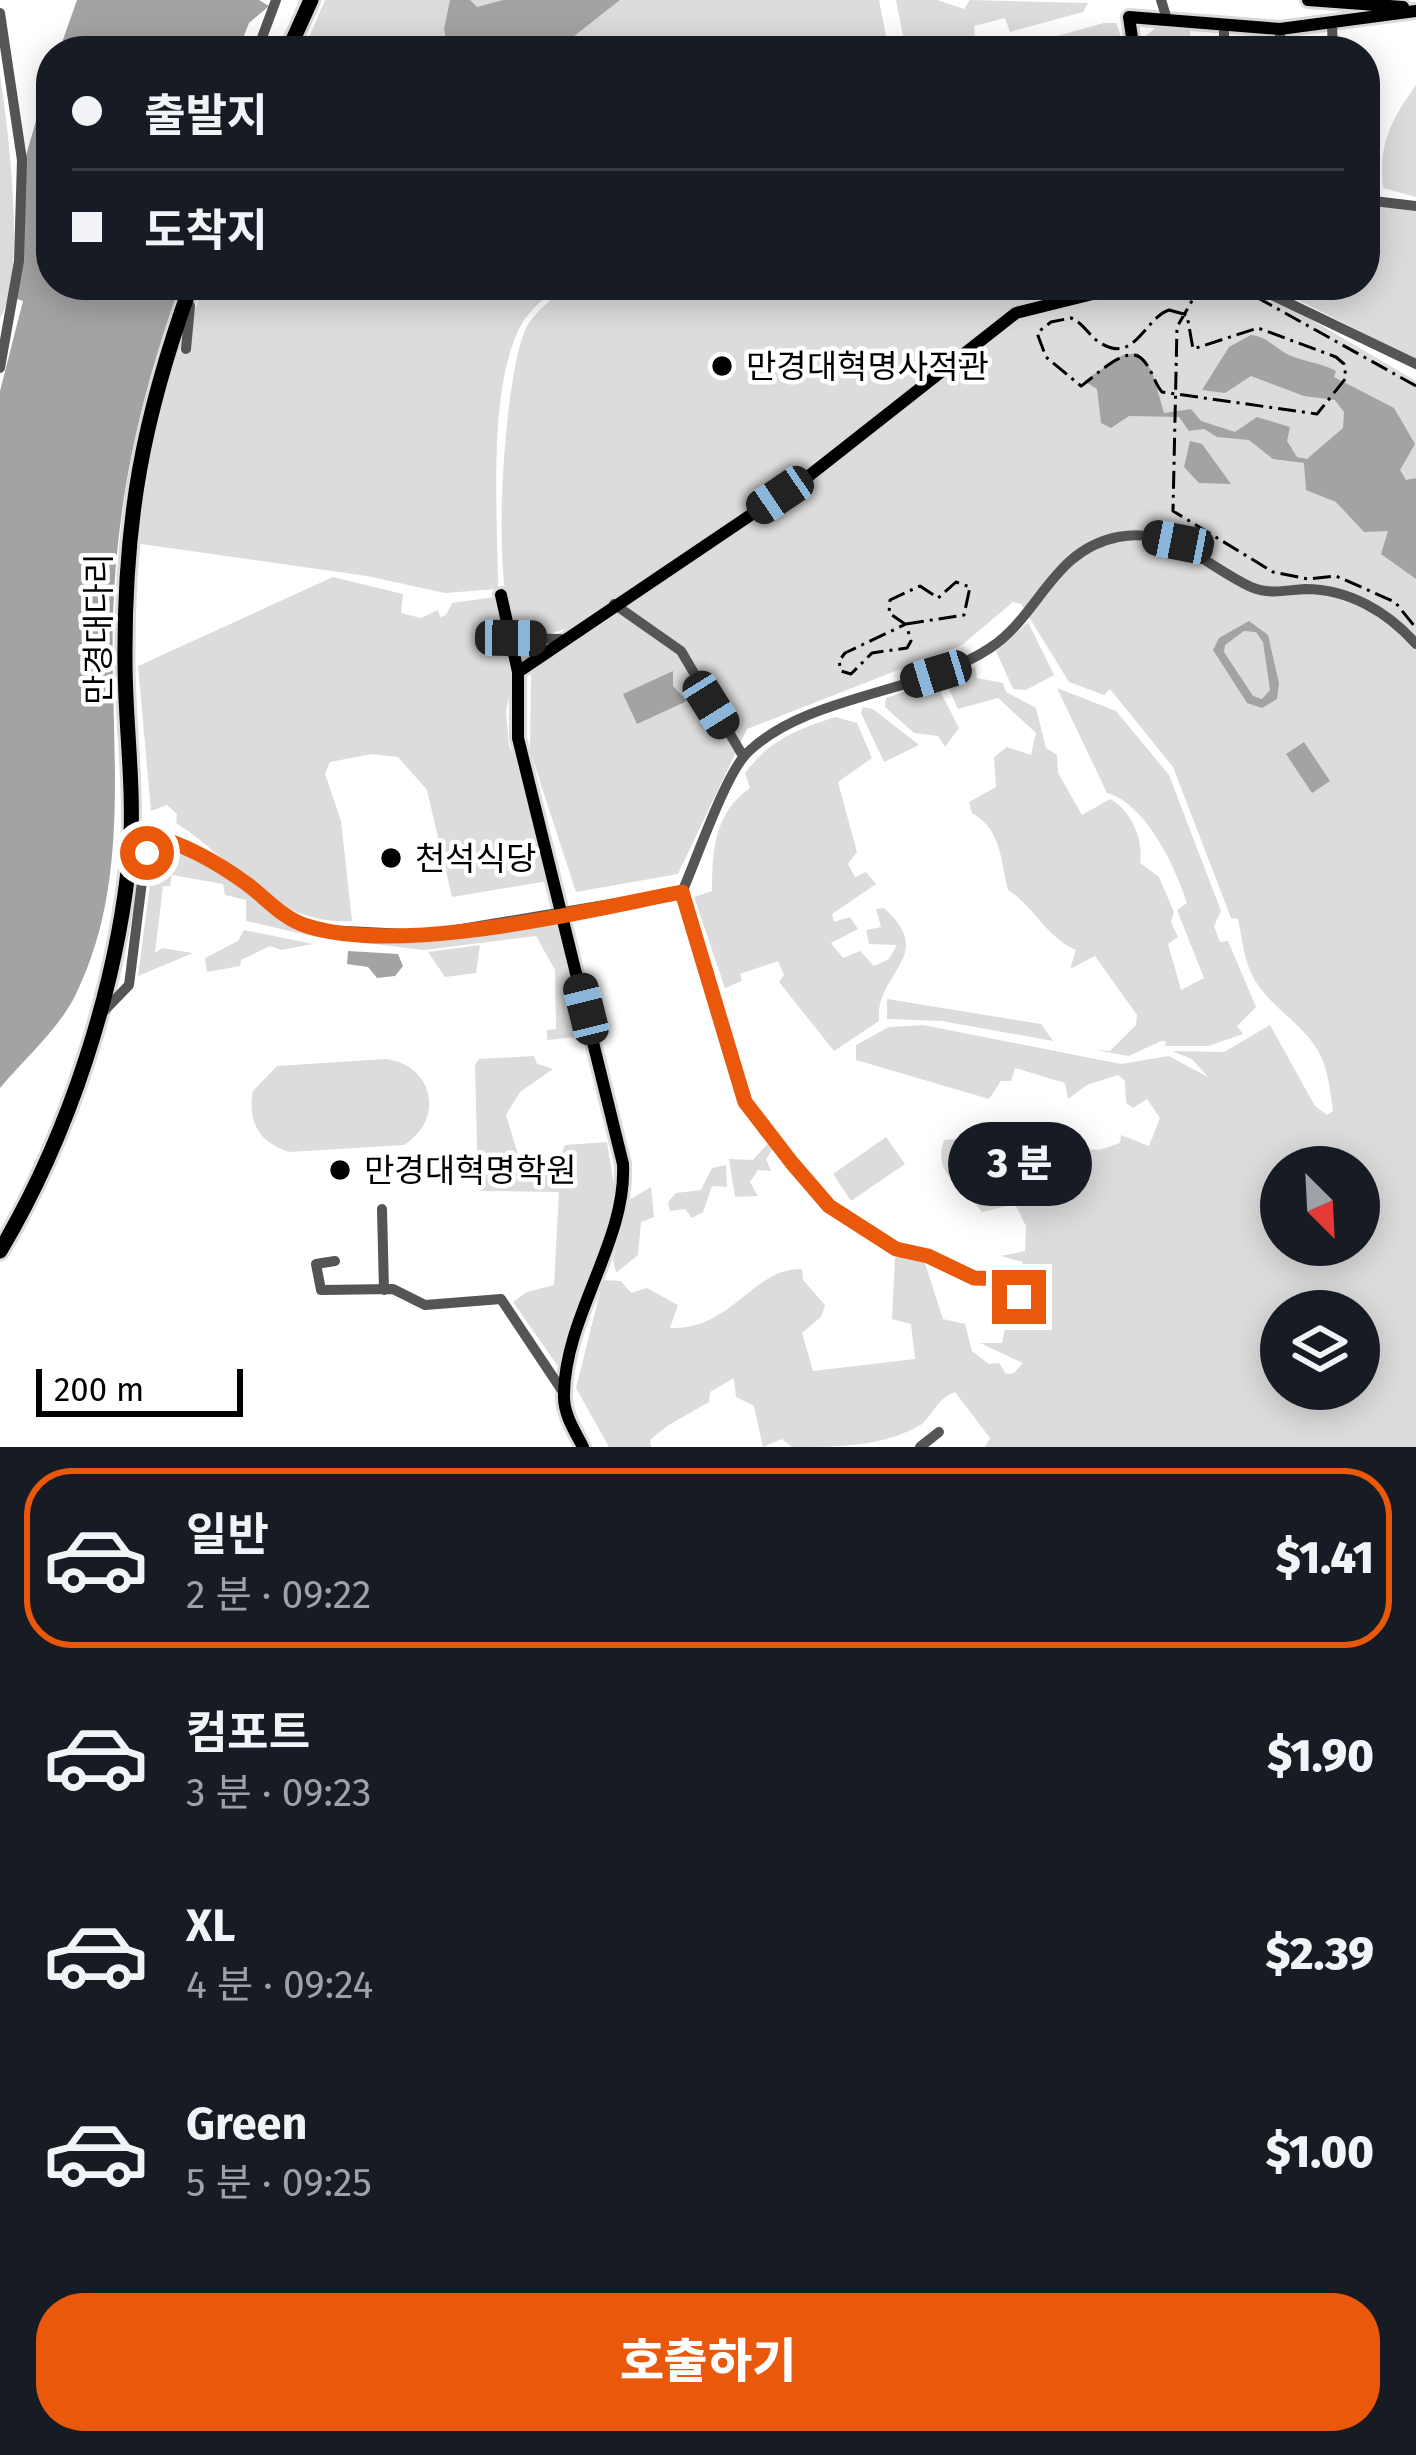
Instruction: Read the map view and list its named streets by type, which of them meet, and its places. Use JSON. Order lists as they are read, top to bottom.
{
  "streets": {
    "highway": ["만경대다리"]
  },
  "places": ["만경대혁명사적관", "천석식당", "만경대혁명학원"],
  "scale_bar": "200 m",
  "north": "bottom right",
  "page": {
    "banner": ["출발지", "도착지"],
    "bubble": "3 분",
    "scale": "200 m",
    "list": [
      {
        "name": "일반",
        "note": "2 분 · 09:22",
        "value": "$1.41"
      },
      {
        "name": "컴포트",
        "note": "3 분 · 09:23",
        "value": "$1.90"
      },
      {
        "name": "XL",
        "note": "4 분 · 09:24",
        "value": "$2.39"
      },
      {
        "name": "Green",
        "note": "5 분 · 09:25",
        "value": "$1.00"
      }
    ],
    "buttons": "호출하기"
  }
}
